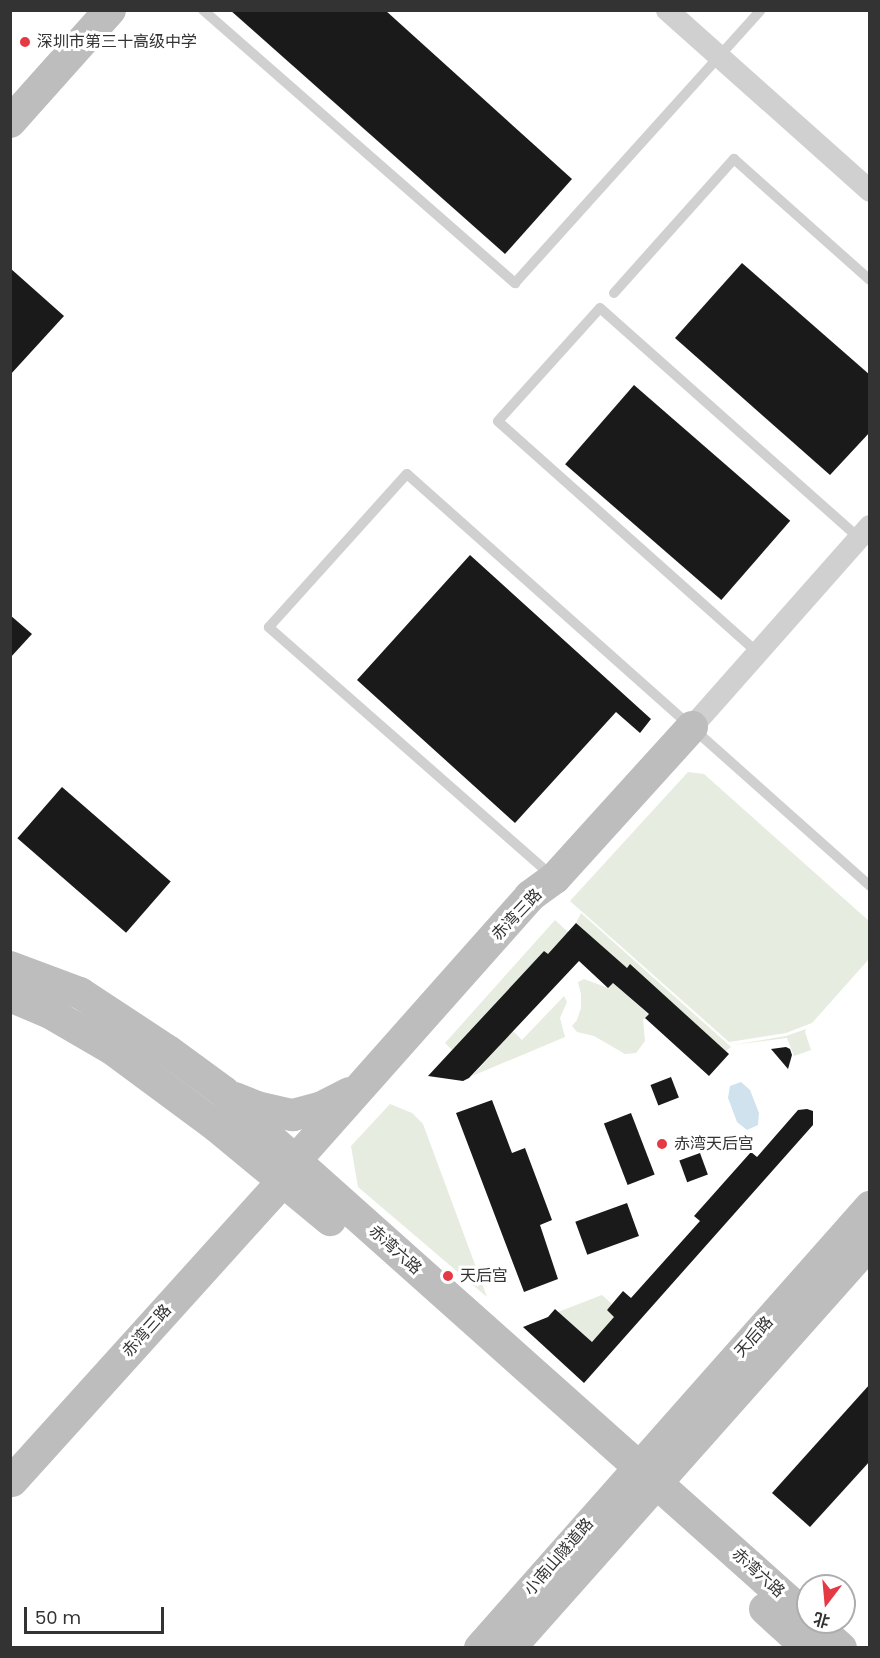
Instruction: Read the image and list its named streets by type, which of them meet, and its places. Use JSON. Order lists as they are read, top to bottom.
{
  "streets": {
    "street": [
      "赤湾三路",
      "赤湾六路",
      "天后路",
      "小南山隧道路"
    ]
  },
  "crossings": [
    ["赤湾三路", "赤湾六路"],
    ["赤湾六路", "天后路"],
    ["赤湾六路", "小南山隧道路"],
    ["天后路", "小南山隧道路"]
  ],
  "places": ["深圳市第三十高级中学", "赤湾天后宫", "天后宫"],
  "scale_bar": "50 m",
  "north": "bottom"
}
